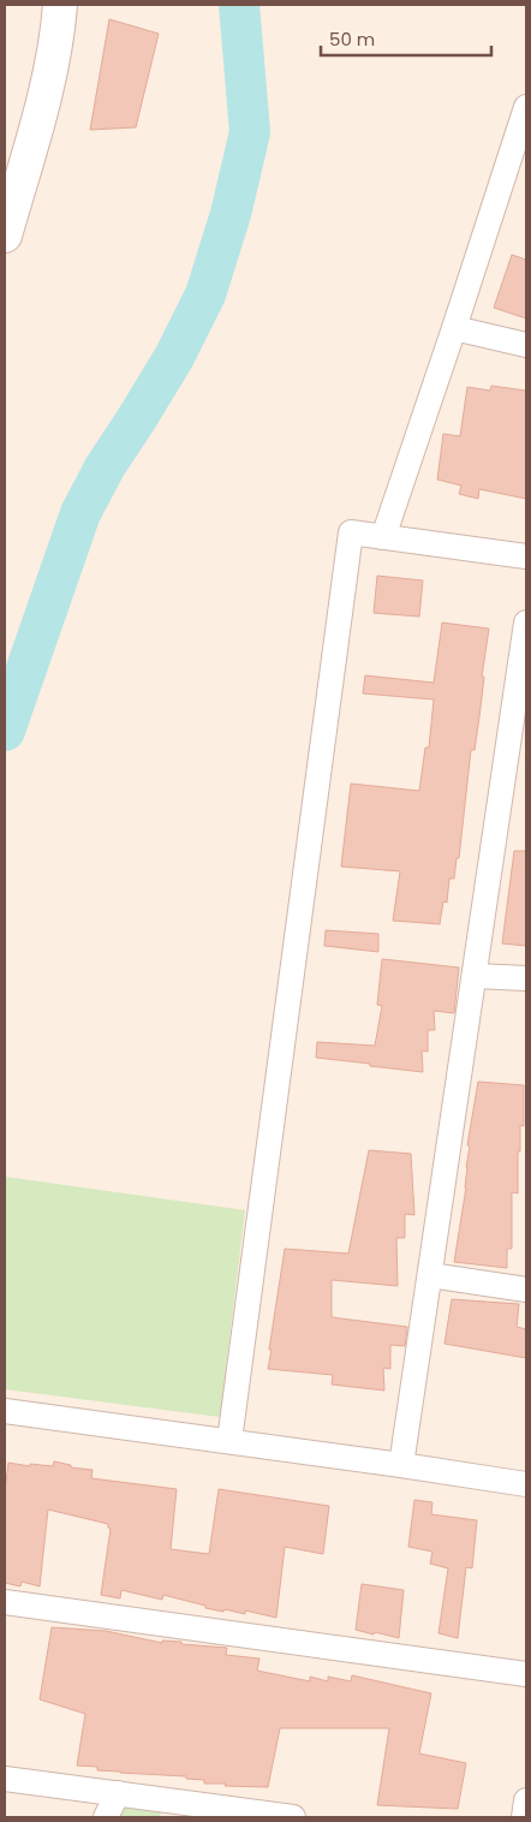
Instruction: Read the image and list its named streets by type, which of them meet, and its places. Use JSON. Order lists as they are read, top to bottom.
{
  "scale_bar": "50 m"
}
